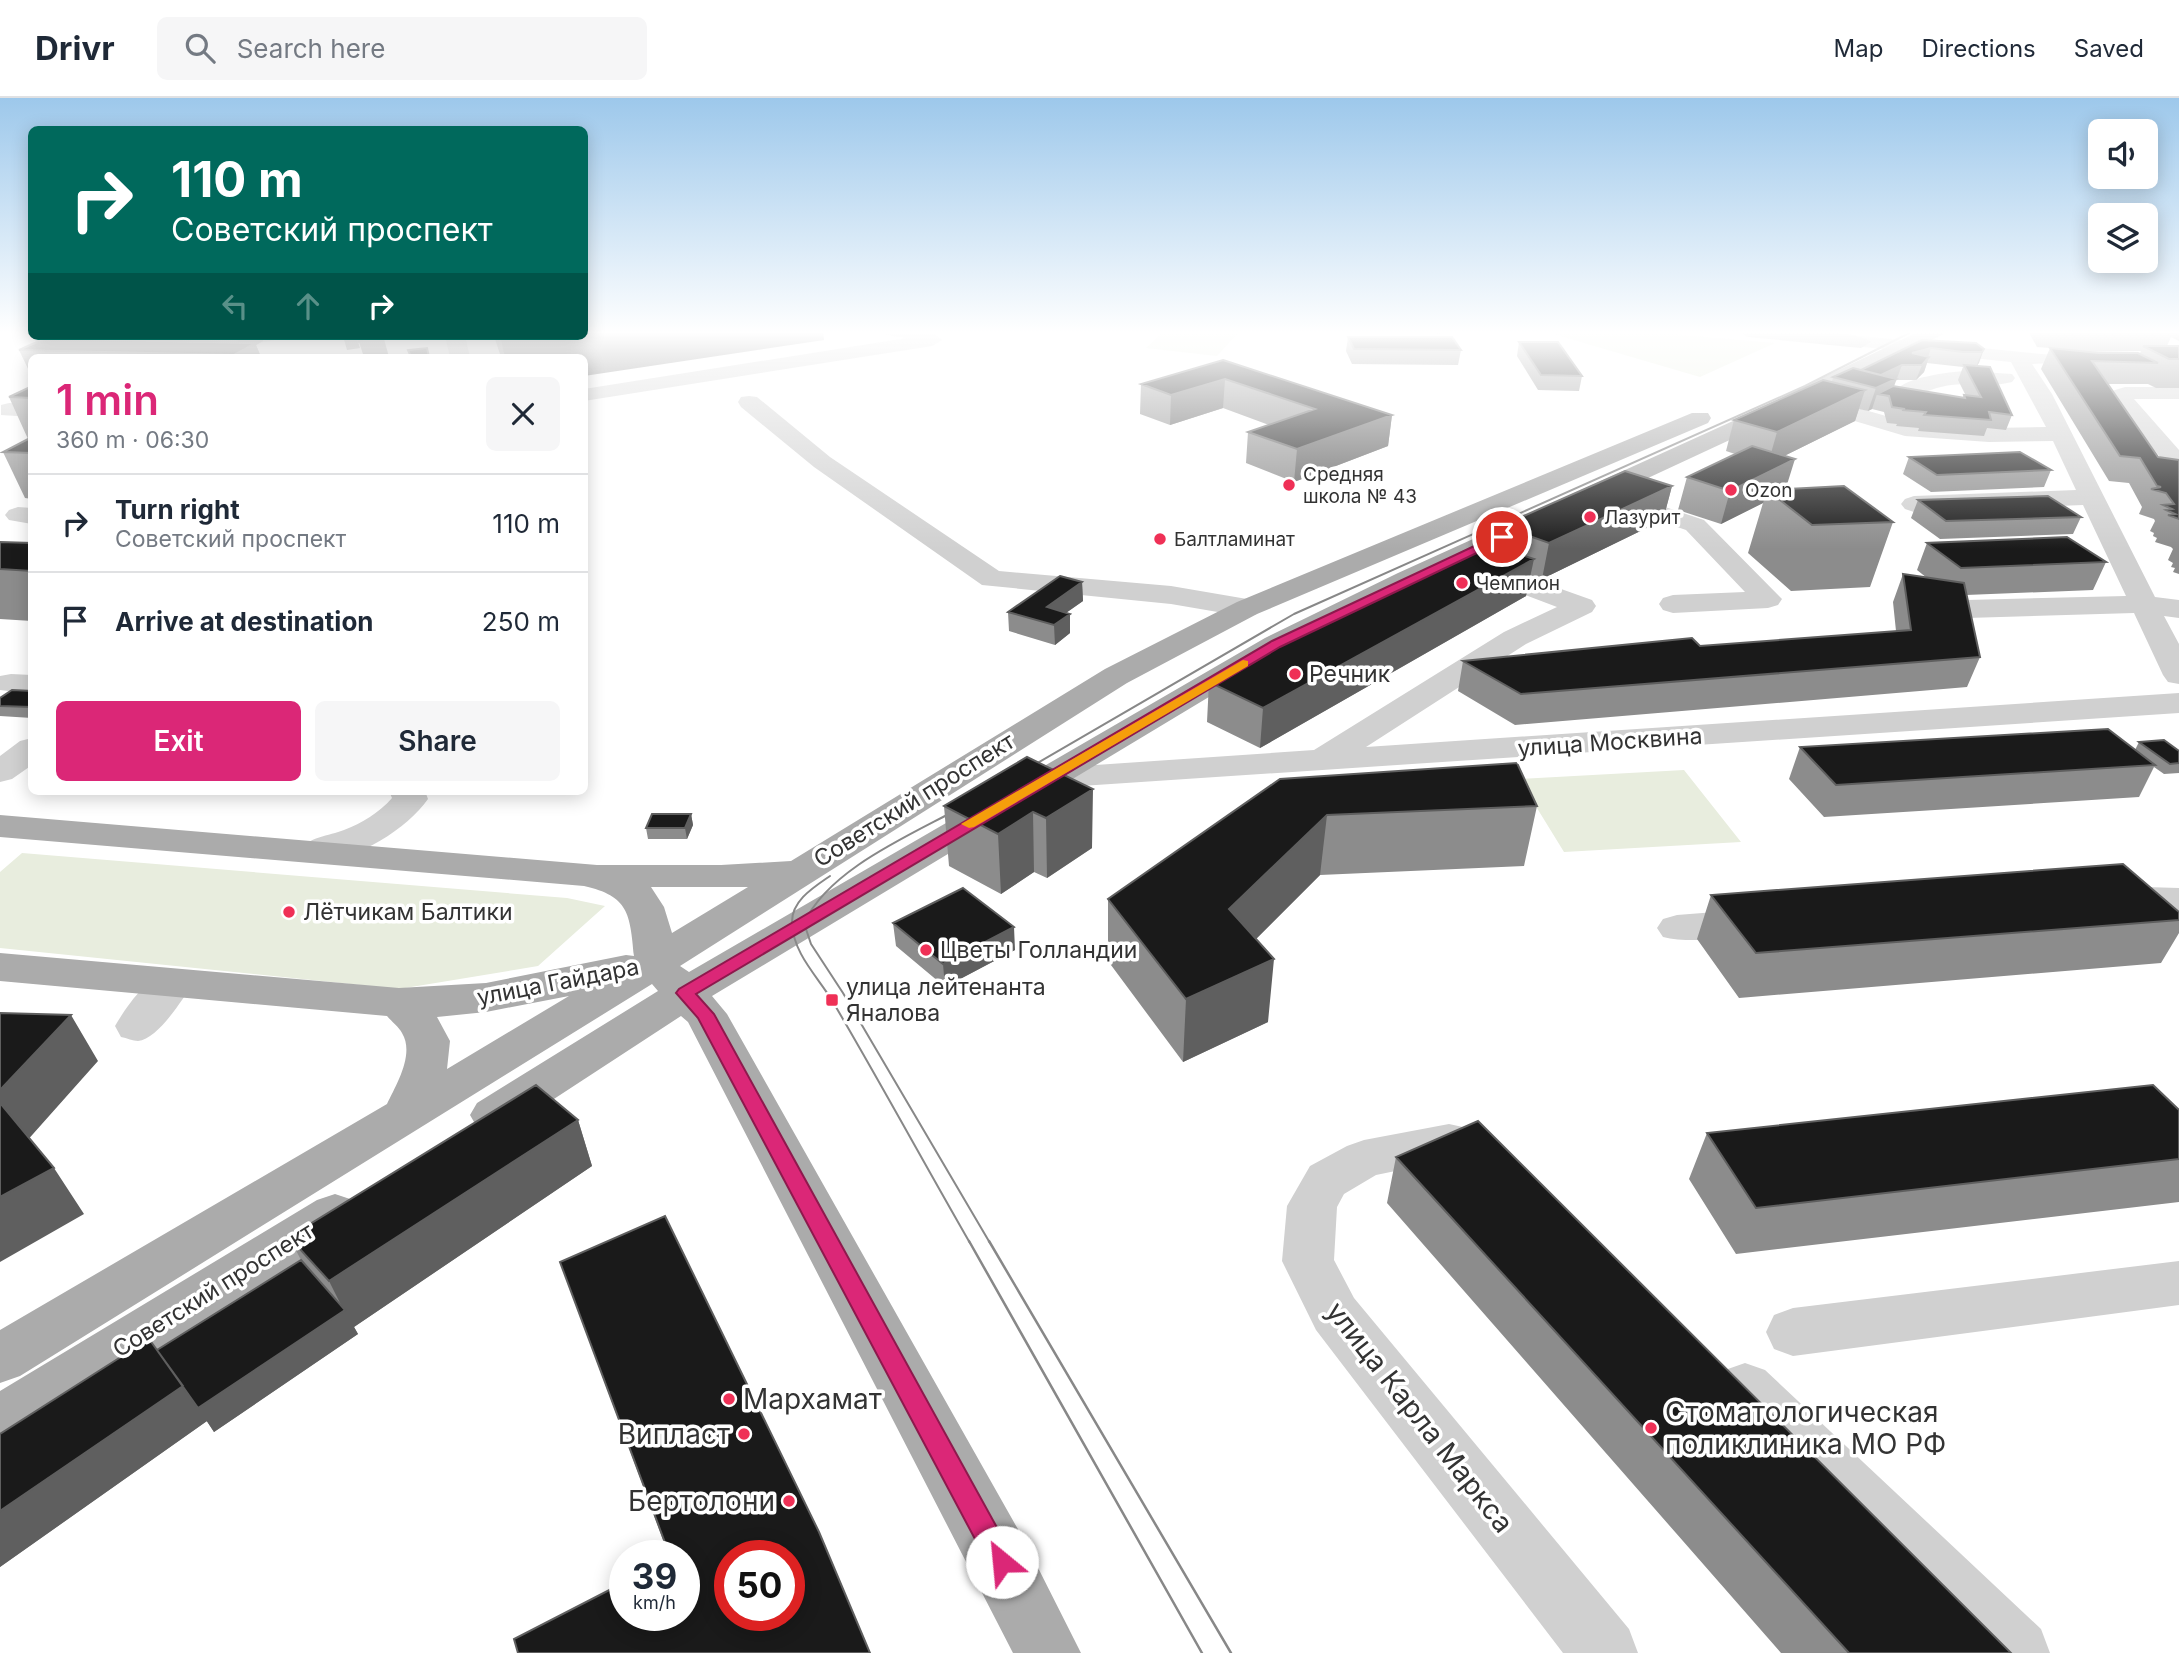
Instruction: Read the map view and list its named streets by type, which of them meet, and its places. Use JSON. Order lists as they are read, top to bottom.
{
  "streets": {
    "main road": ["Советский проспект", "улица Гайдара"],
    "street": ["улица Москвина", "улица Карла Маркса"]
  },
  "crossings": [
    ["улица Москвина", "Советский проспект"],
    ["Советский проспект", "улица Гайдара"]
  ],
  "places": {
    "other": [
      "Средняя школа № 43",
      "Ozon",
      "Лазурит",
      "Балтламинат",
      "Чемпион",
      "Речник",
      "Лётчикам Балтики",
      "Цветы Голландии",
      "Мархамат",
      "Стоматологическая поликлиника МО РФ",
      "Випласт",
      "Бертолони"
    ],
    "transit": ["улица лейтенанта Яналова"]
  },
  "page": {
    "header": "Drivr",
    "search": "Search here",
    "nav": ["Map", "Directions", "Saved"],
    "turn": ["110 m", "Советский проспект"],
    "heading": ["1 min", "360 m · 06:30"],
    "list": [
      {
        "name": "Turn right",
        "note": "Советский проспект",
        "value": "110 m"
      },
      {
        "name": "Arrive at destination",
        "value": "250 m"
      }
    ],
    "buttons": ["Exit", "Share"],
    "speed": "39 km/h",
    "limit": "50"
  }
}
